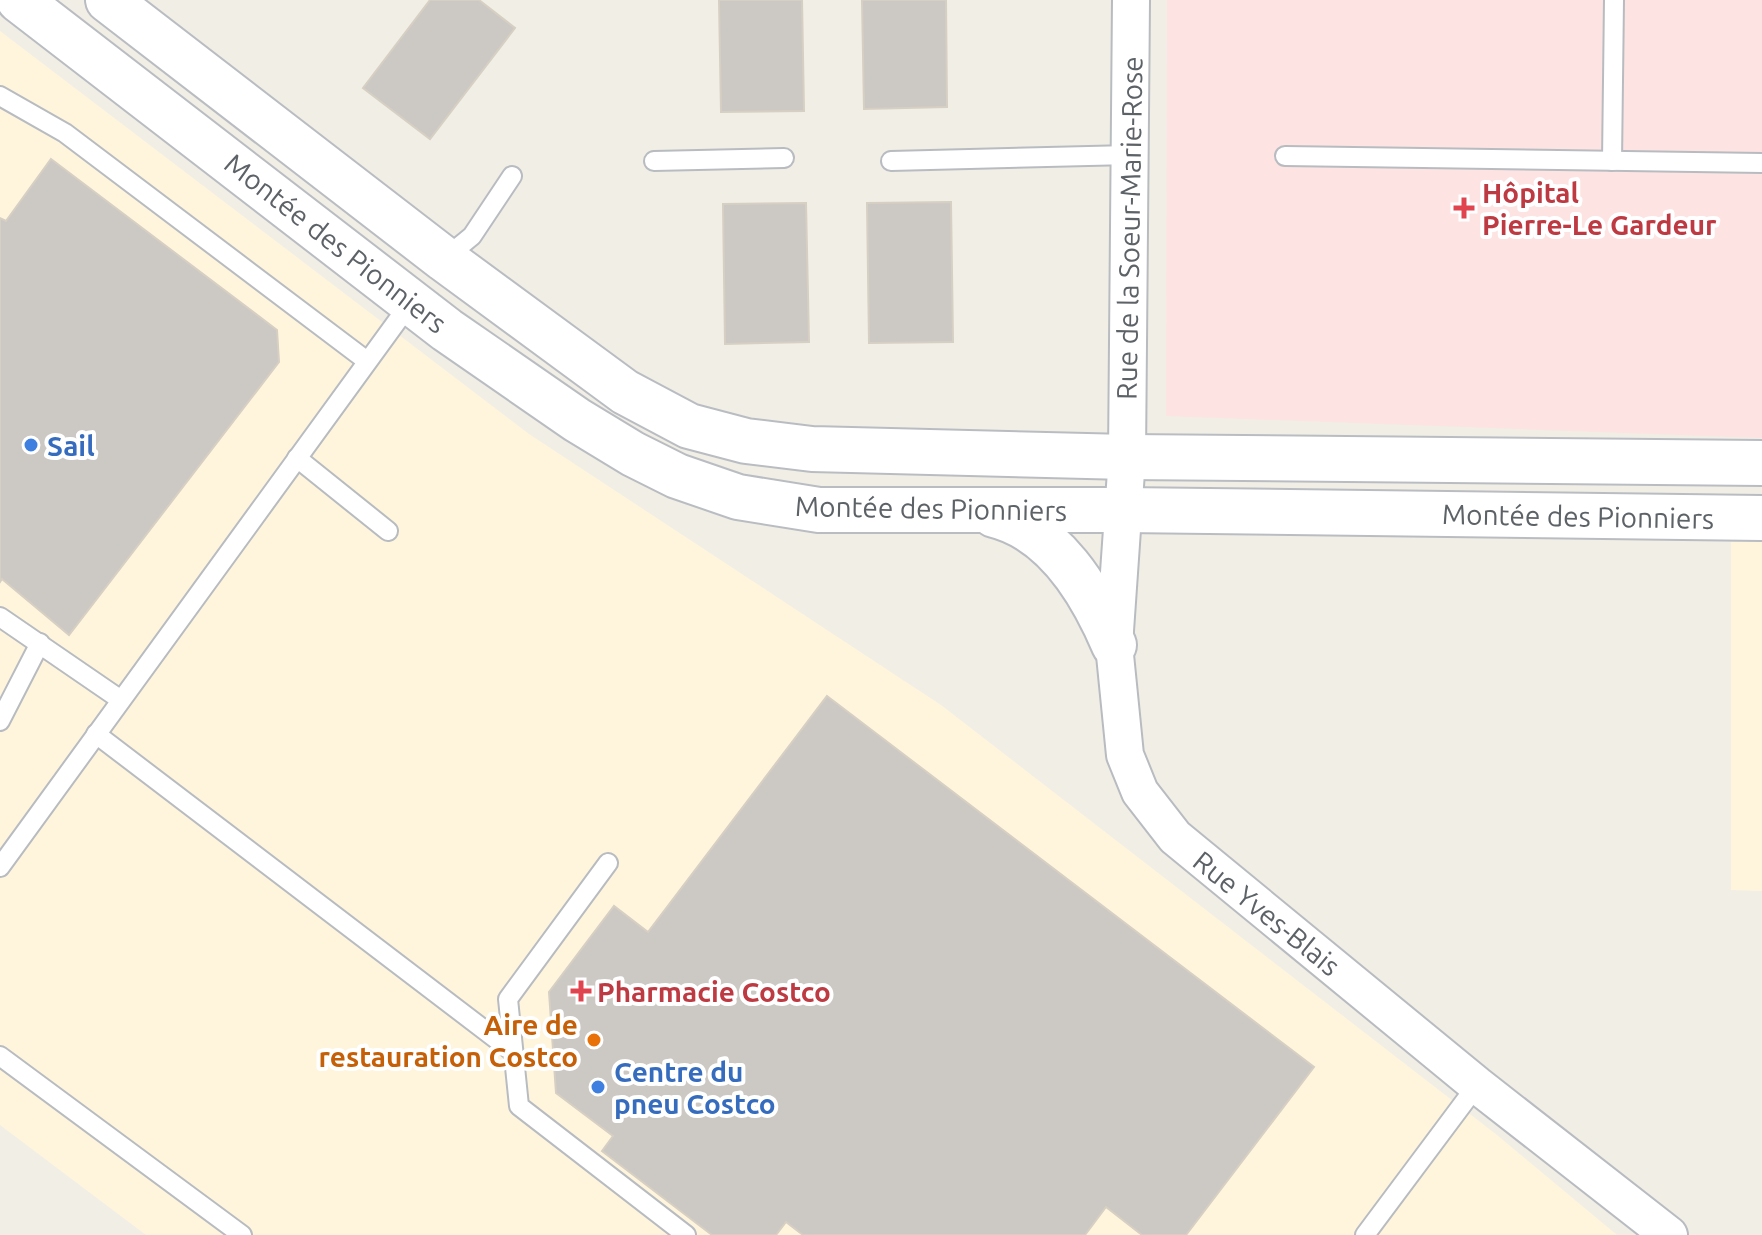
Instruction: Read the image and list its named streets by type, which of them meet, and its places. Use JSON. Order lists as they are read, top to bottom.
{
  "streets": {
    "street": ["Rue de la Soeur-Marie-Rose", "Montée des Pionniers", "Rue Yves-Blais"]
  },
  "crossings": [
    ["Rue de la Soeur-Marie-Rose", "Montée des Pionniers"],
    ["Rue de la Soeur-Marie-Rose", "Rue Yves-Blais"],
    ["Montée des Pionniers", "Rue Yves-Blais"]
  ],
  "places": {
    "health": ["Hôpital Pierre-Le Gardeur", "Pharmacie Costco"],
    "other": ["Sail", "Aire de restauration Costco", "Centre du pneu Costco"]
  }
}
